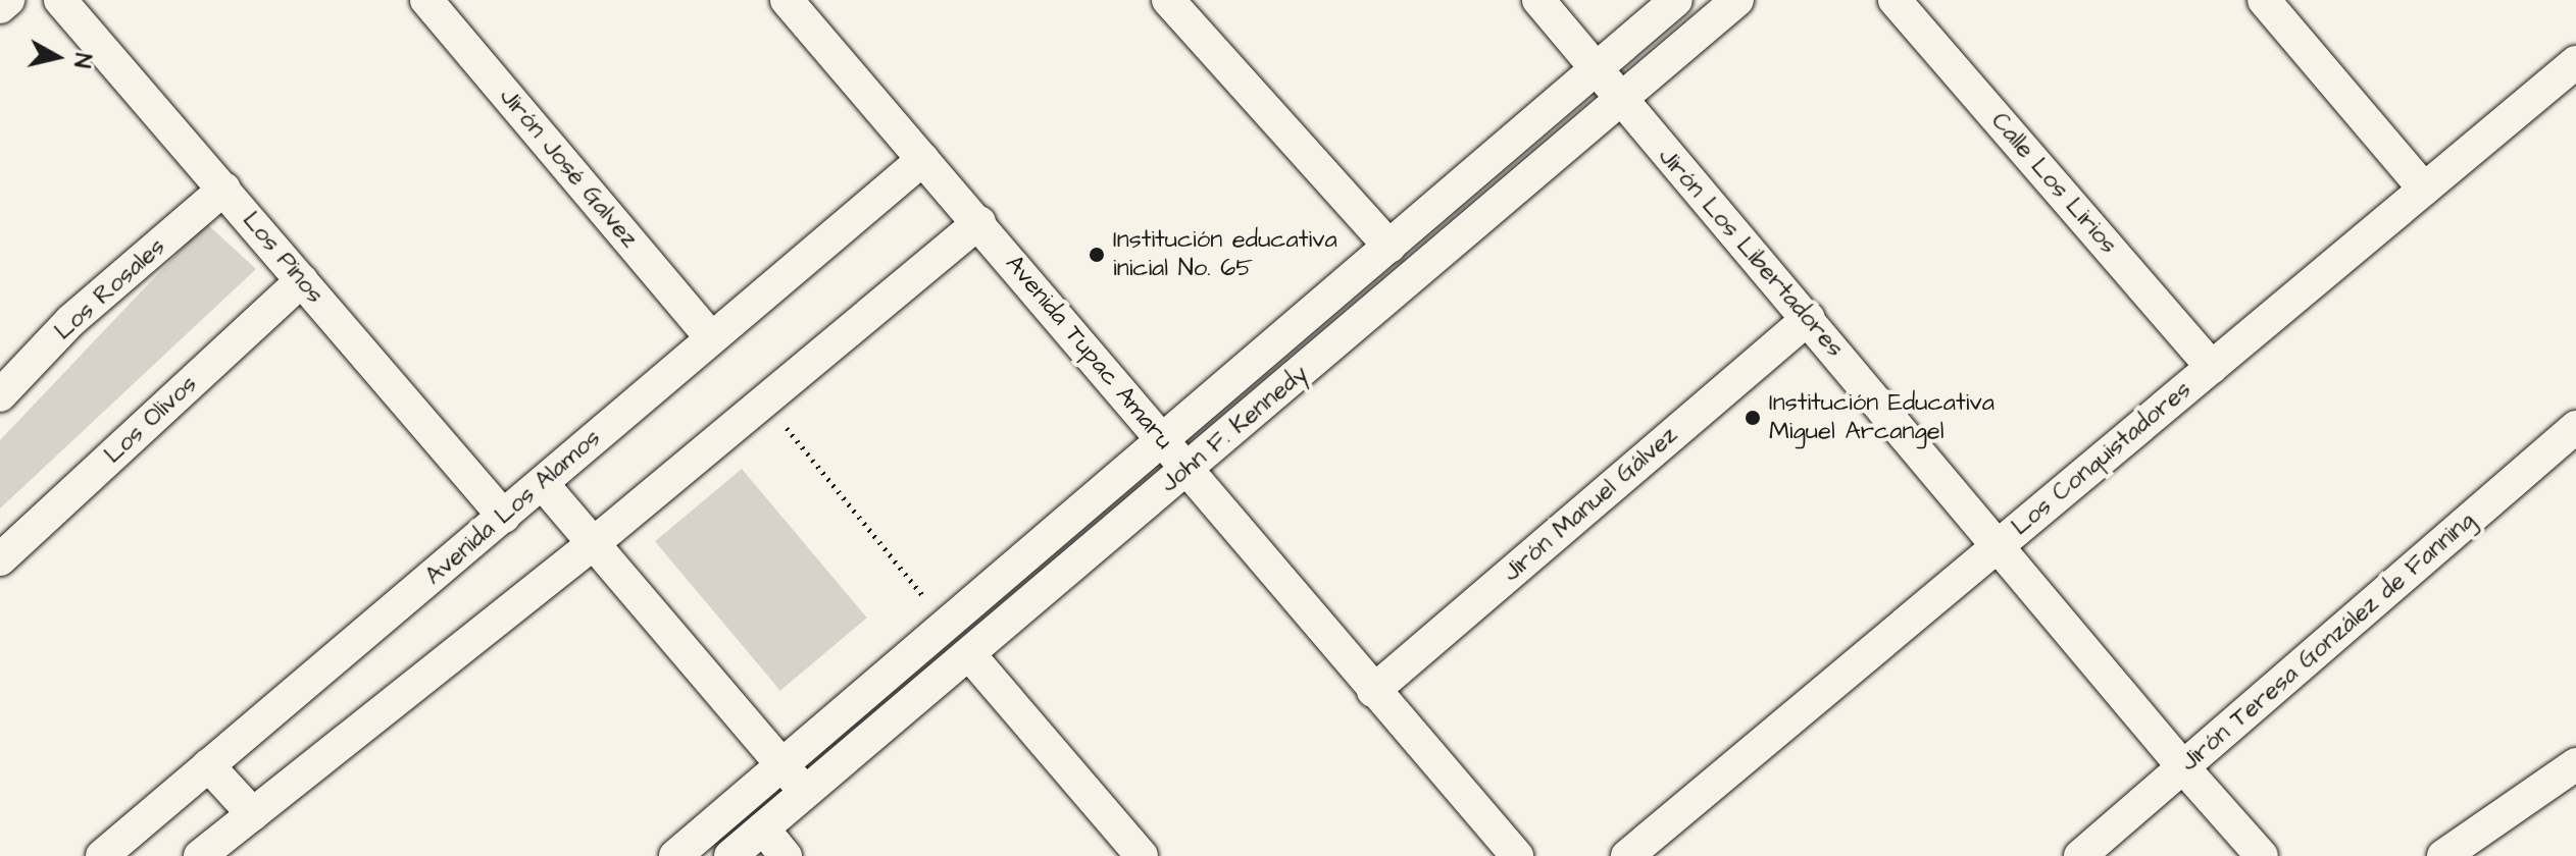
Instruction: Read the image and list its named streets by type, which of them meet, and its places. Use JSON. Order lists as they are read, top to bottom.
{
  "streets": {
    "street": [
      "Jirón José Galvez",
      "Calle Los Lirios",
      "Jirón Los Libertadores",
      "Los Pinos",
      "Los Rosales",
      "Avenida Tupac Amaru",
      "Los Olivos",
      "John F. Kennedy",
      "Los Conquistadores",
      "Jirón Manuel Gálvez",
      "Avenida Los Alamos",
      "Jirón Teresa González de Fanning"
    ]
  },
  "crossings": [
    ["Jirón José Galvez", "Avenida Los Alamos"],
    ["Calle Los Lirios", "Los Conquistadores"],
    ["Jirón Los Libertadores", "John F. Kennedy"],
    ["Jirón Los Libertadores", "Los Conquistadores"],
    ["Jirón Los Libertadores", "Jirón Manuel Gálvez"],
    ["Jirón Los Libertadores", "Jirón Teresa González de Fanning"],
    ["Los Pinos", "Los Rosales"],
    ["Los Pinos", "Los Olivos"],
    ["Los Pinos", "Avenida Los Alamos"],
    ["Avenida Tupac Amaru", "John F. Kennedy"],
    ["Avenida Tupac Amaru", "Jirón Manuel Gálvez"],
    ["Avenida Tupac Amaru", "Avenida Los Alamos"]
  ],
  "places": ["Institución educativa inicial No. 65", "Institución Educativa Miguel Arcangel"],
  "north": "right"
}
